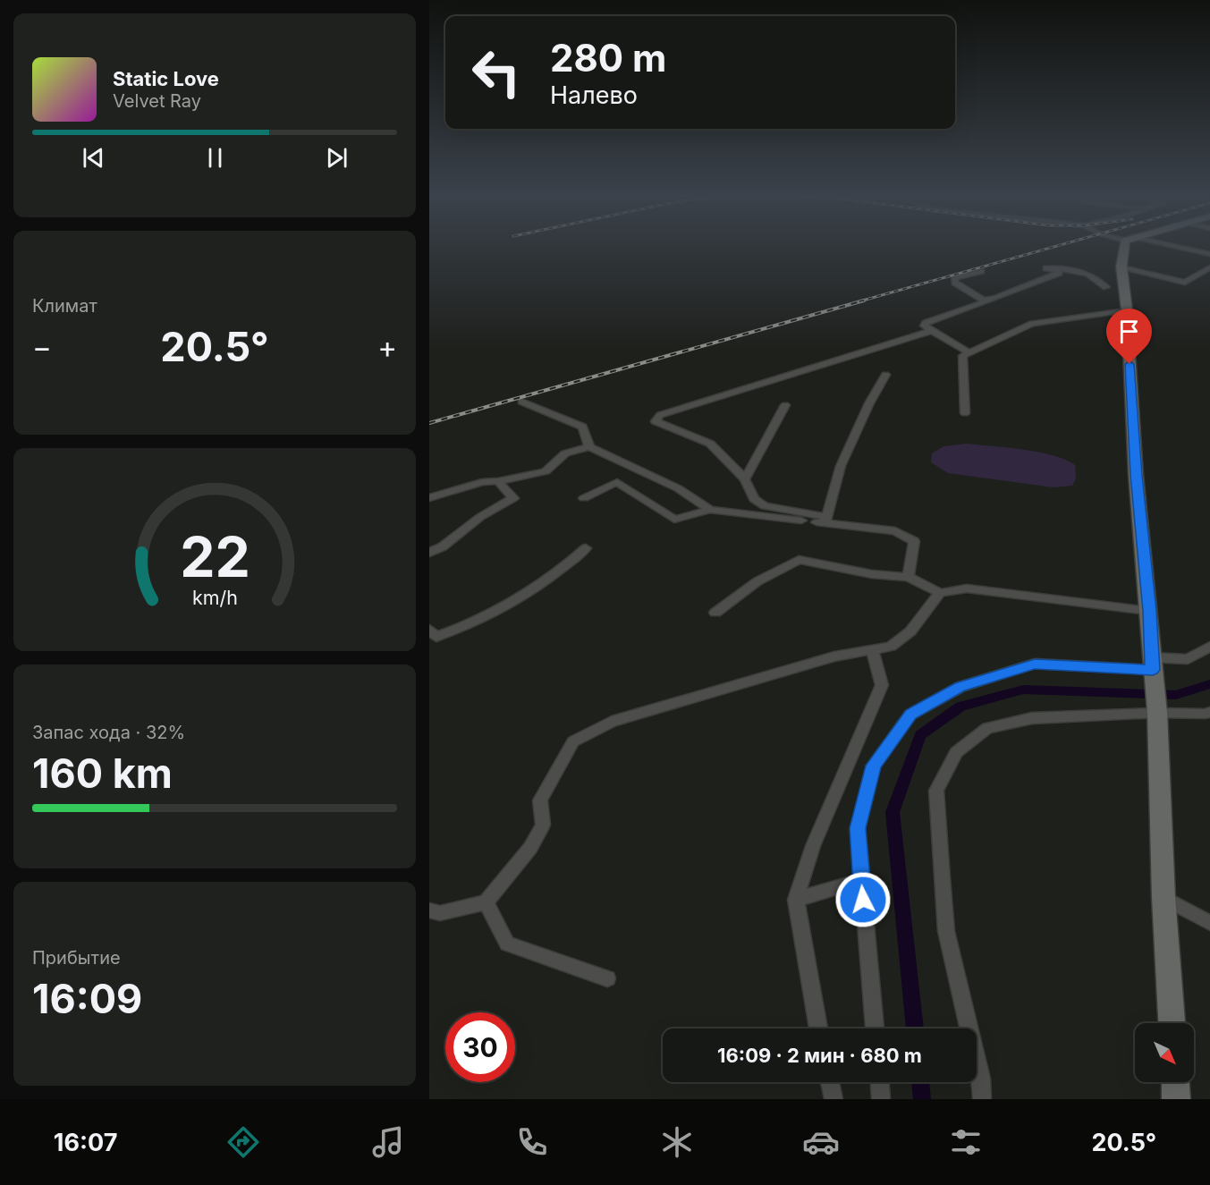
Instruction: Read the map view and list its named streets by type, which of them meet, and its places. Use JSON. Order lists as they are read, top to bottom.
{
  "north": "bottom right",
  "page": {
    "turn": ["280 m", "Налево"],
    "song": ["Static Love", "Velvet Ray"],
    "tile": [
      "Климат",
      ["Запас хода · 32%", "160 km"],
      ["Прибытие", "16:09"]
    ],
    "heat": ["−", "20.5°", "+"],
    "limit": "30",
    "trip": "16:09 · 2 мин · 680 m",
    "tabs": ["16:07", "20.5°"],
    "gauge": ["22", "km/h"]
  }
}
